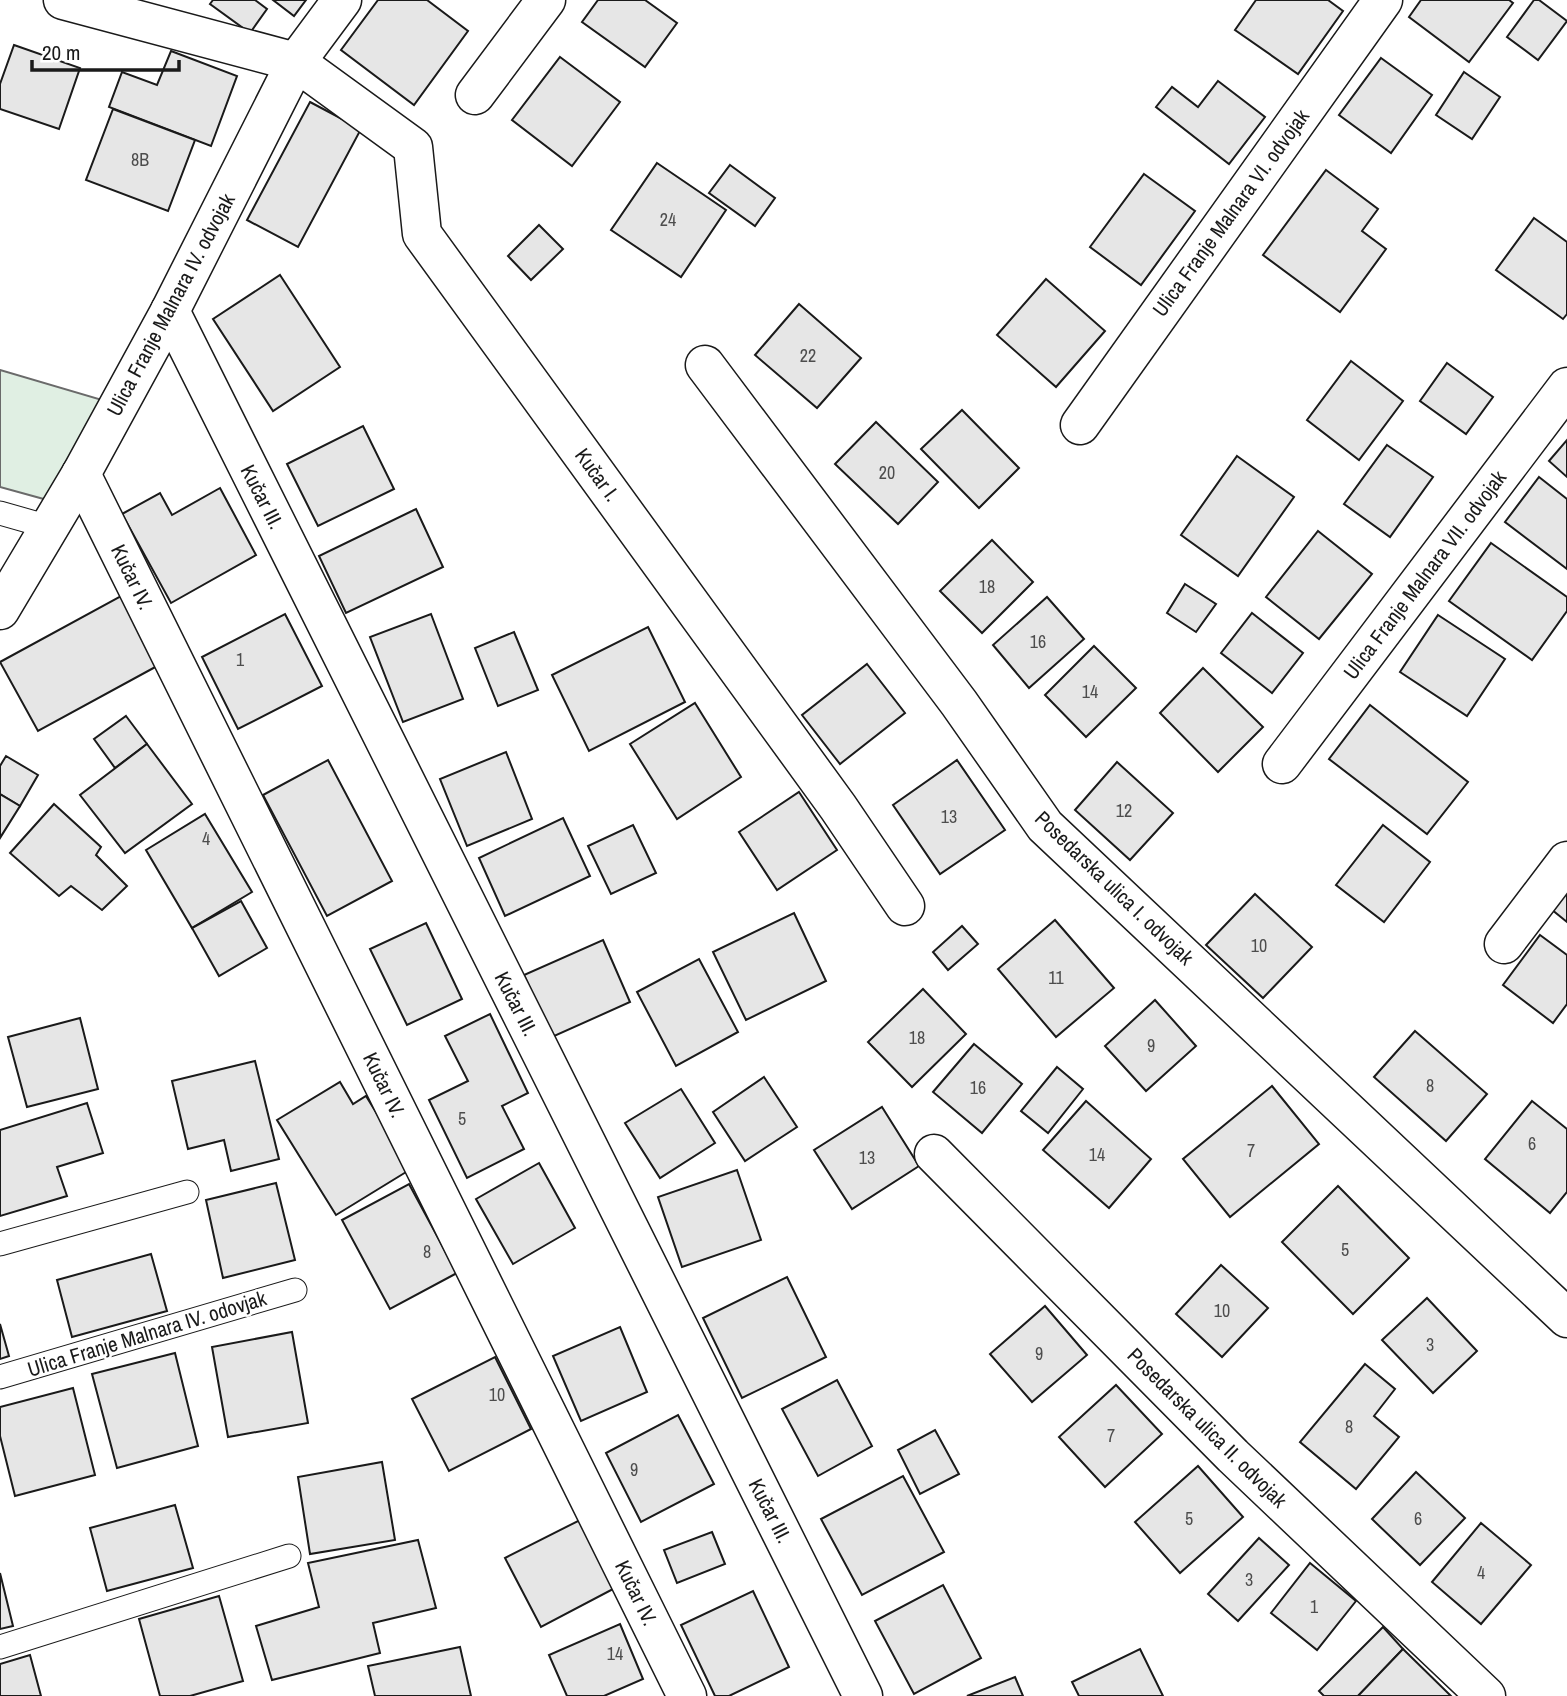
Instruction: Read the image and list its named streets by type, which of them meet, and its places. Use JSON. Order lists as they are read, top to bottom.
{
  "streets": {
    "street": [
      "Ulica Franje Malnara VI. odvojak",
      "Ulica Franje Malnara IV. odvojak",
      "Kučar I.",
      "Kučar III.",
      "Ulica Franje Malnara VII. odvojak",
      "Kučar IV.",
      "Posedarska ulica I. odvojak",
      "Posedarska ulica II. odvojak"
    ],
    "lane": ["Ulica Franje Malnara IV. odovjak"]
  },
  "crossings": [
    ["Ulica Franje Malnara IV. odvojak", "Kučar I."],
    ["Ulica Franje Malnara IV. odvojak", "Kučar III."],
    ["Ulica Franje Malnara IV. odvojak", "Kučar IV."]
  ],
  "house_numbers": [
    "8B",
    "24",
    "22",
    "20",
    "18",
    "16",
    "1",
    "14",
    "12",
    "13",
    "4",
    "10",
    "11",
    "18",
    "9",
    "8",
    "16",
    "5",
    "6",
    "7",
    "14",
    "13",
    "5",
    "8",
    "10",
    "3",
    "9",
    "10",
    "8",
    "7",
    "9",
    "5",
    "6",
    "4",
    "3",
    "1",
    "14"
  ],
  "scale_bar": "20 m"
}
